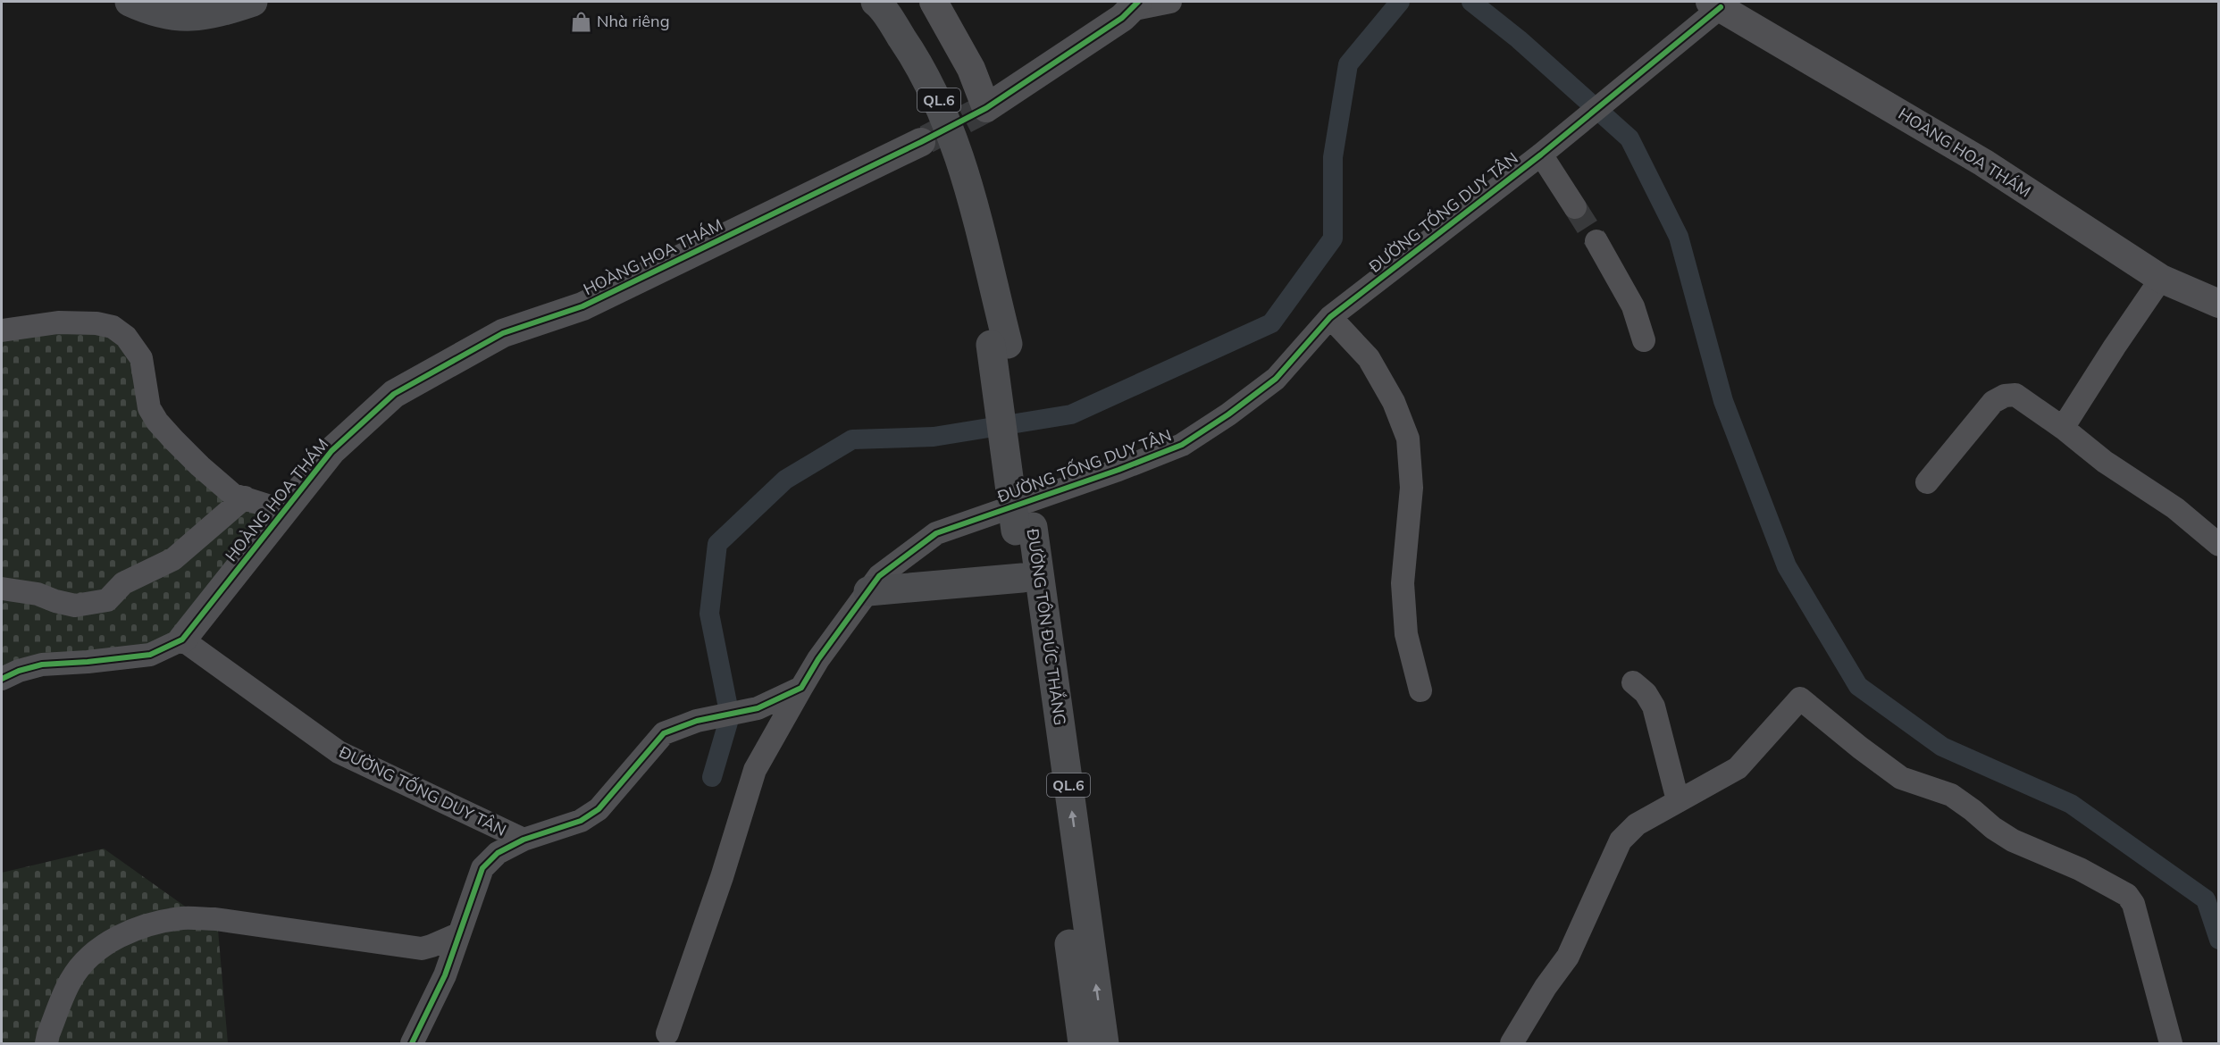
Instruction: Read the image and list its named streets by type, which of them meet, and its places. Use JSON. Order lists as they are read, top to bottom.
{
  "streets": {
    "highway": ["QL.6", "ĐƯỜNG TÔN ĐỨC THẮNG"],
    "street": ["HOÀNG HOA THÁM", "ĐƯỜNG TỐNG DUY TÂN"]
  },
  "crossings": [
    ["HOÀNG HOA THÁM", "ĐƯỜNG TỐNG DUY TÂN"]
  ],
  "places": {
    "shop": ["Nhà riêng"]
  }
}
